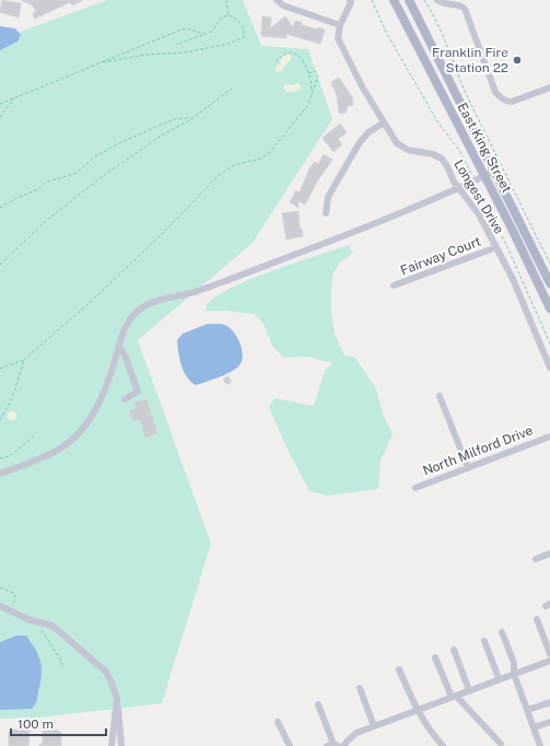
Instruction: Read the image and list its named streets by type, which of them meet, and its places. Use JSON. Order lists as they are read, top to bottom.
{
  "streets": {
    "main road": ["East King Street"],
    "street": ["Longest Drive", "Fairway Court", "North Milford Drive"]
  },
  "crossings": [
    ["Longest Drive", "Fairway Court"]
  ],
  "places": ["Franklin Fire Station 22"],
  "scale_bar": "100 m"
}
